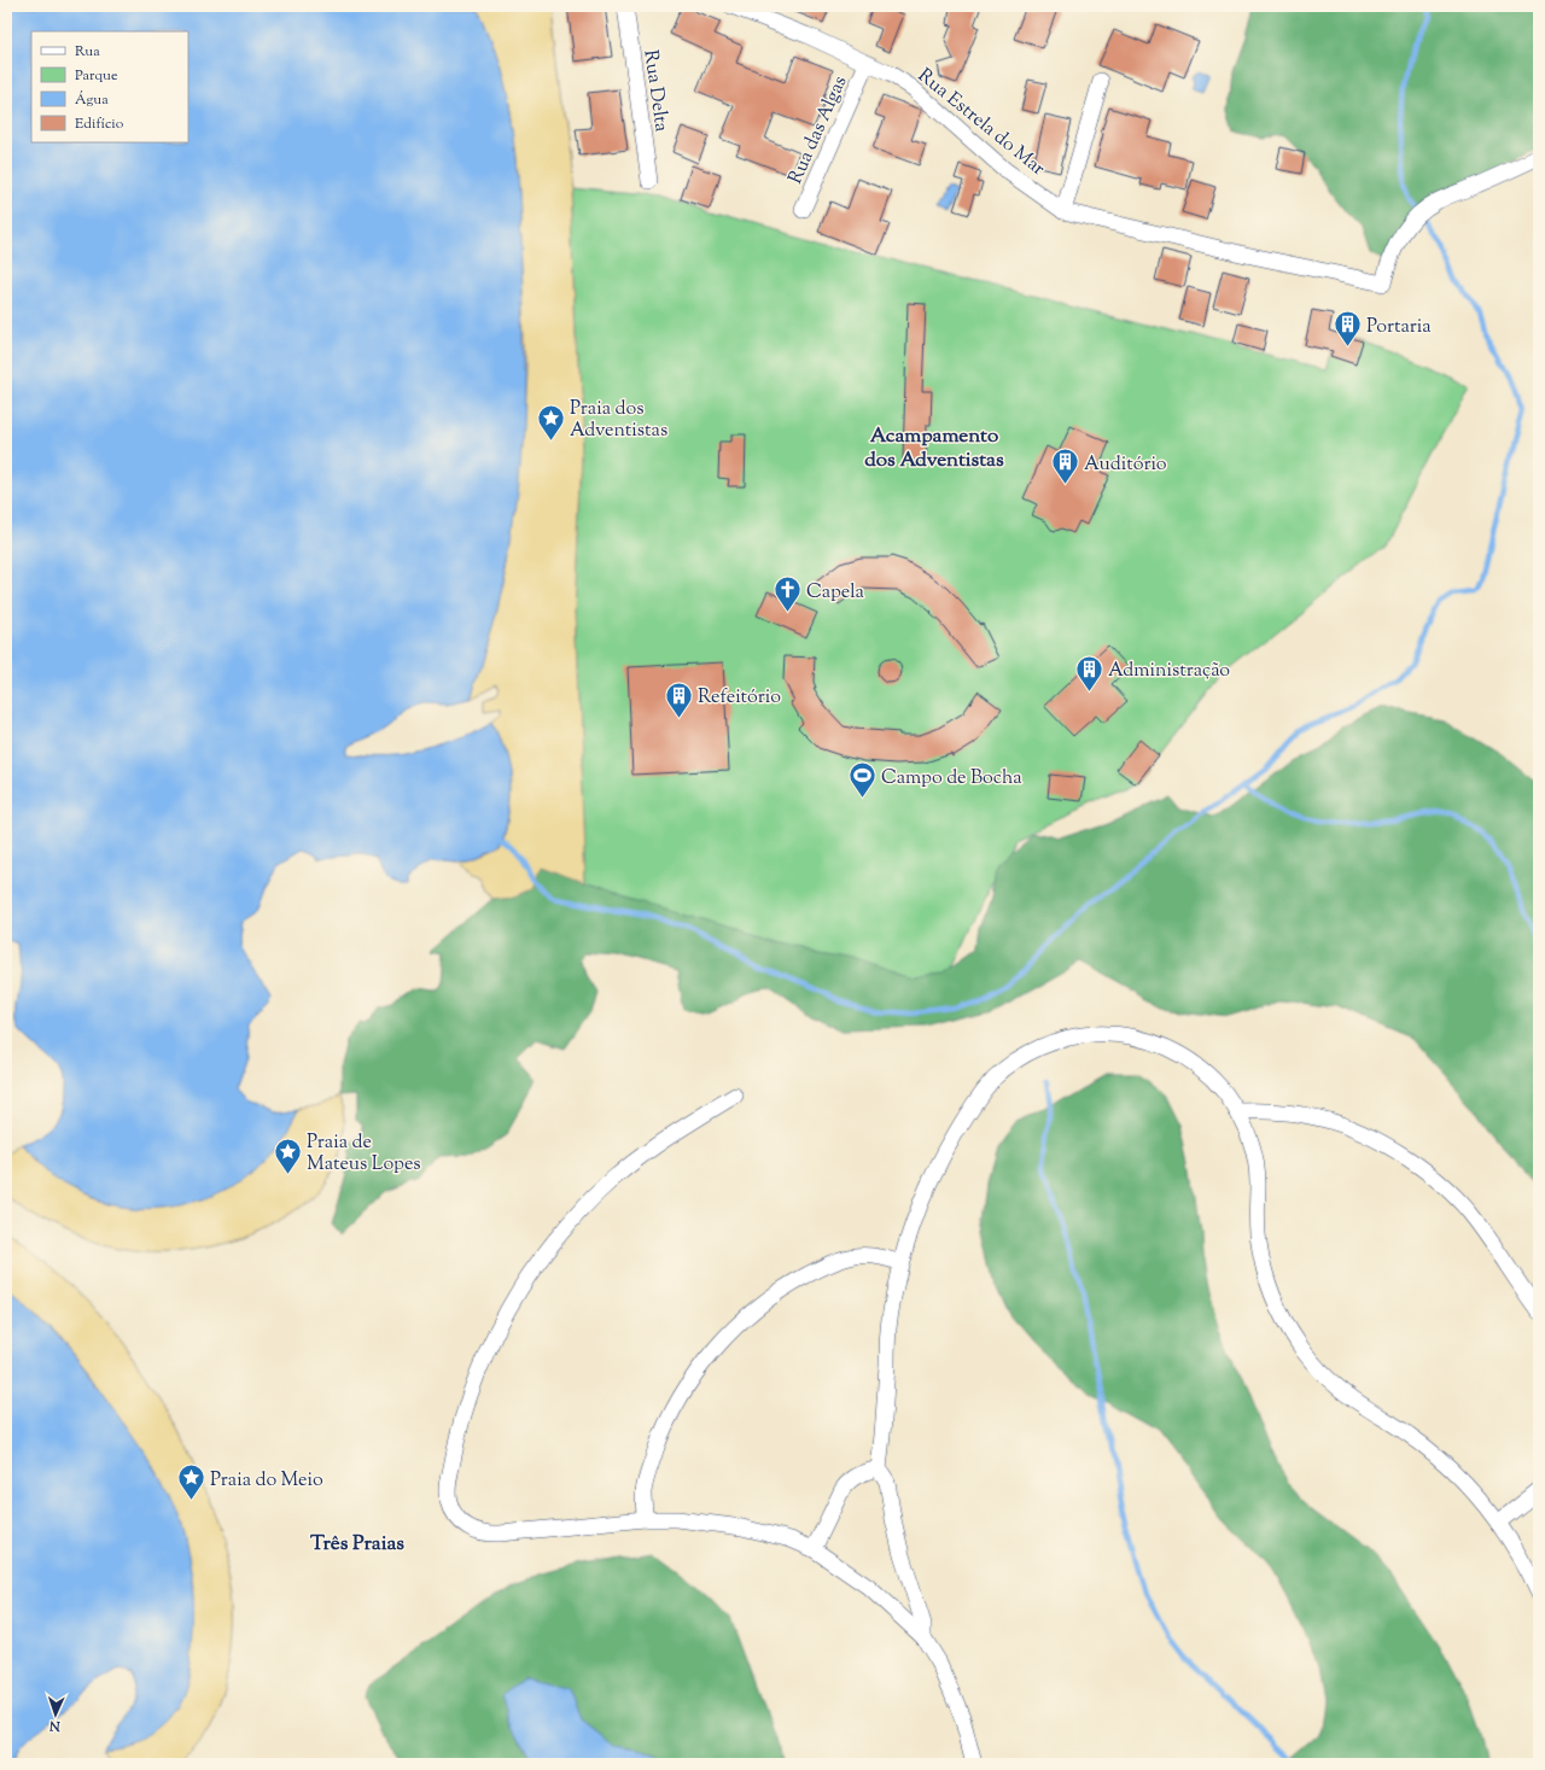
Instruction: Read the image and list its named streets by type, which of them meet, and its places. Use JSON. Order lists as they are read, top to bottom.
{
  "streets": {
    "street": ["Rua Delta", "Rua Estrela do Mar", "Rua das Algas"]
  },
  "crossings": [
    ["Rua Estrela do Mar", "Rua das Algas"]
  ],
  "districts": ["Acampamento dos Adventistas", "Três Praias"],
  "places": {
    "building": [
      "Portaria",
      "Auditório",
      "Administração",
      "Refeitório"
    ],
    "place": ["Praia dos Adventistas", "Praia de Mateus Lopes", "Praia do Meio"],
    "church": ["Capela"],
    "sports": ["Campo de Bocha"]
  },
  "legend": [
    "Rua",
    "Parque",
    "Água",
    "Edifício"
  ],
  "north": "bottom"
}
